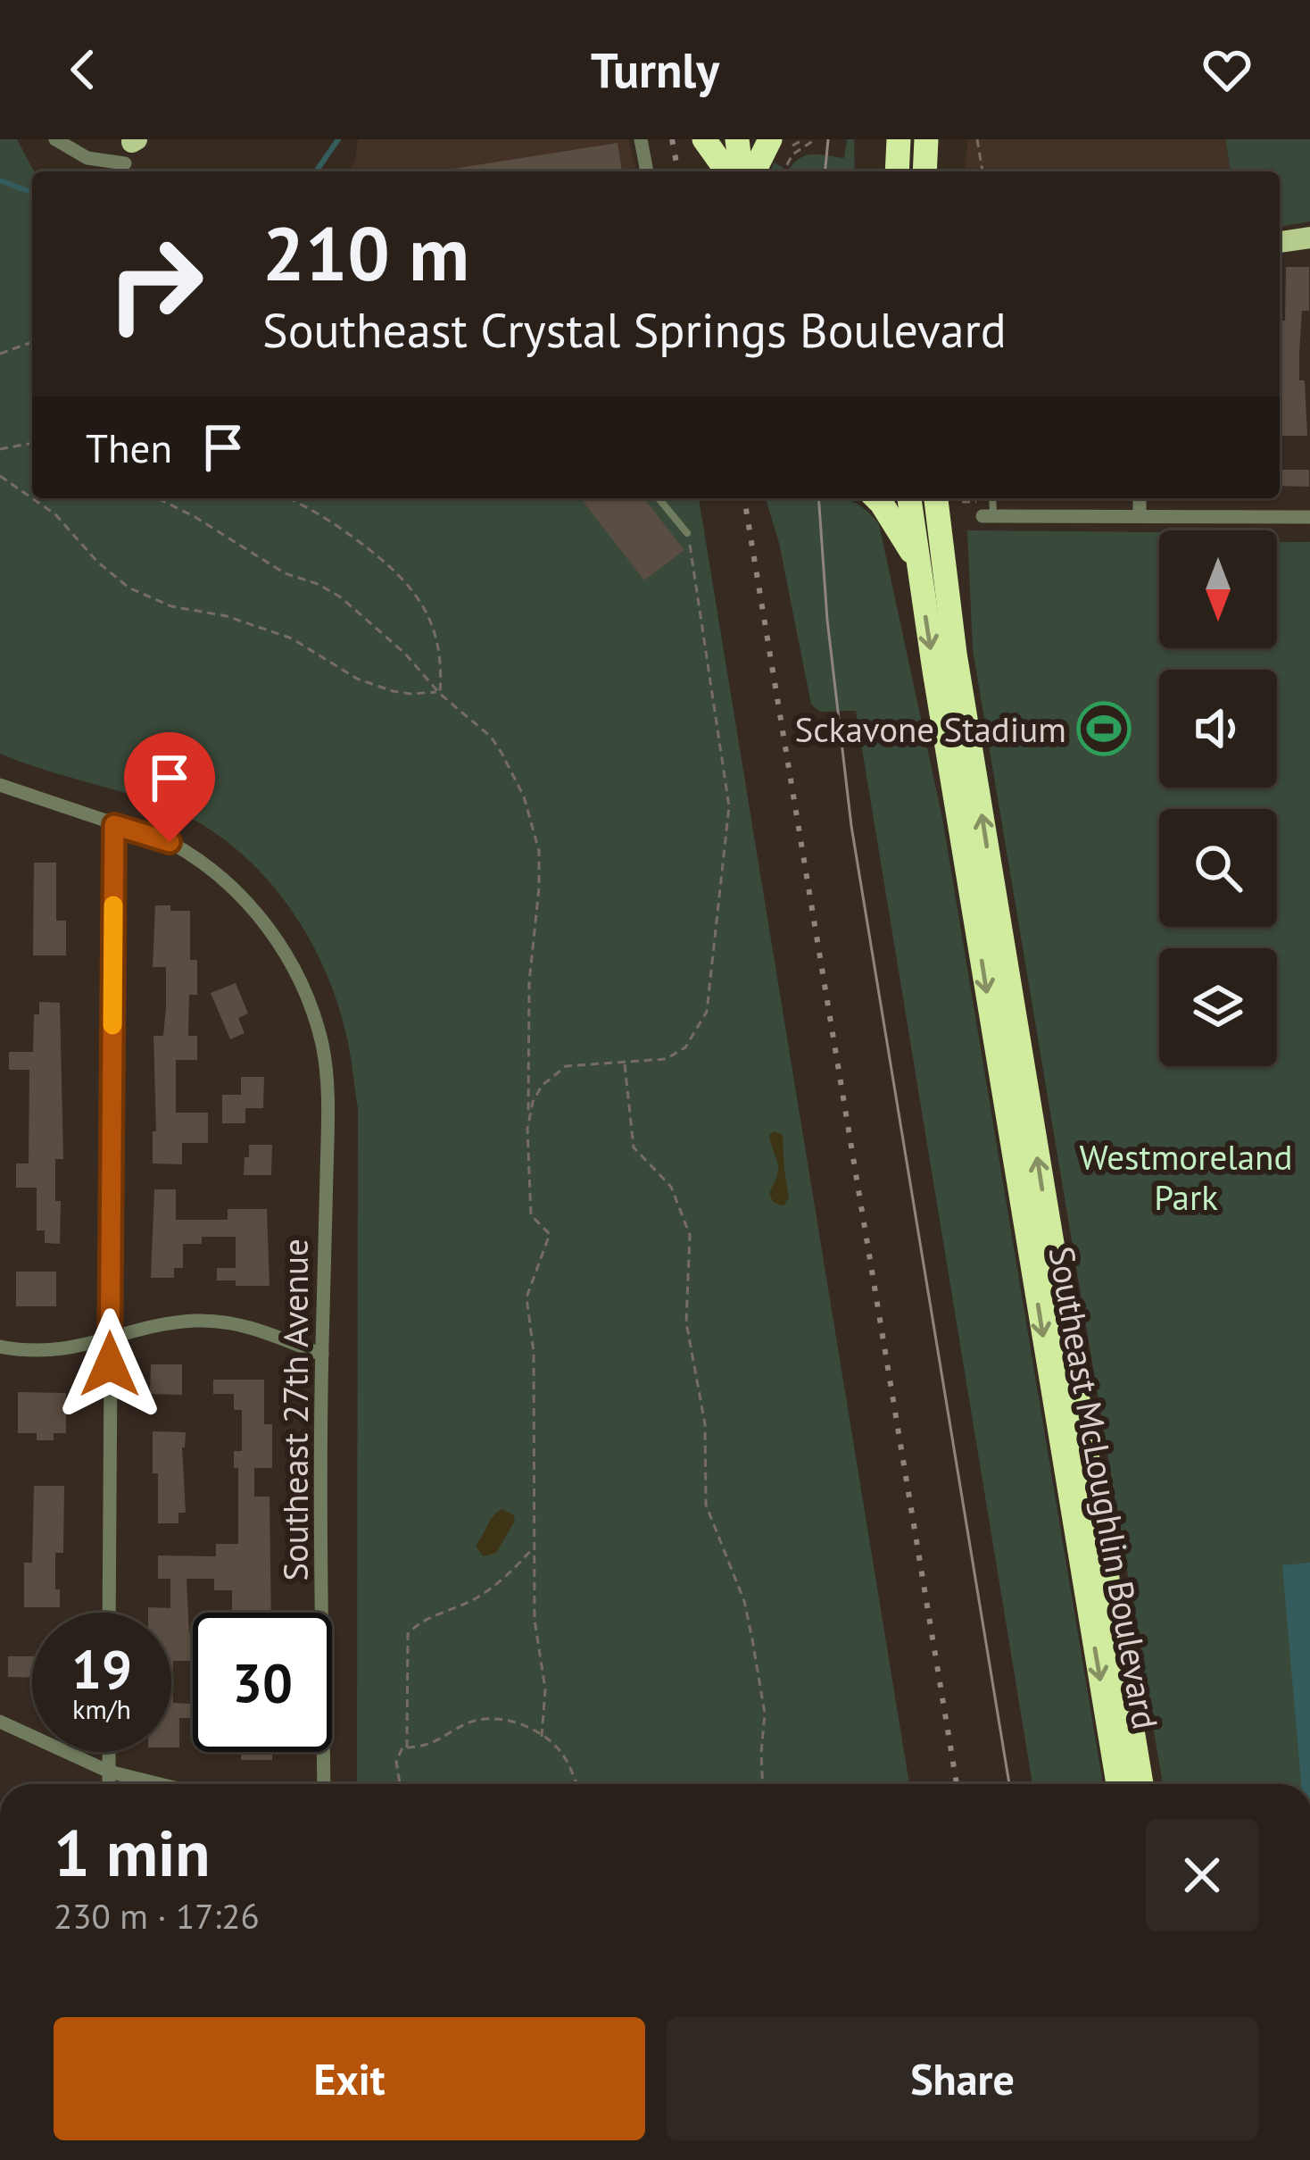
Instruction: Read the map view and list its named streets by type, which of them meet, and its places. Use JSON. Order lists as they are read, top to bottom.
{
  "streets": {
    "highway": ["Southeast McLoughlin Boulevard"],
    "street": ["Southeast 27th Avenue"]
  },
  "parks": ["Westmoreland Park"],
  "places": {
    "sports": ["Sckavone Stadium"]
  },
  "north": "bottom",
  "page": {
    "header": "Turnly",
    "turn": ["210 m", "Southeast Crystal Springs Boulevard"],
    "then": "Then",
    "speed": "19 km/h",
    "limit": "30",
    "heading": ["1 min", "230 m · 17:26"],
    "buttons": ["Exit", "Share"]
  }
}
